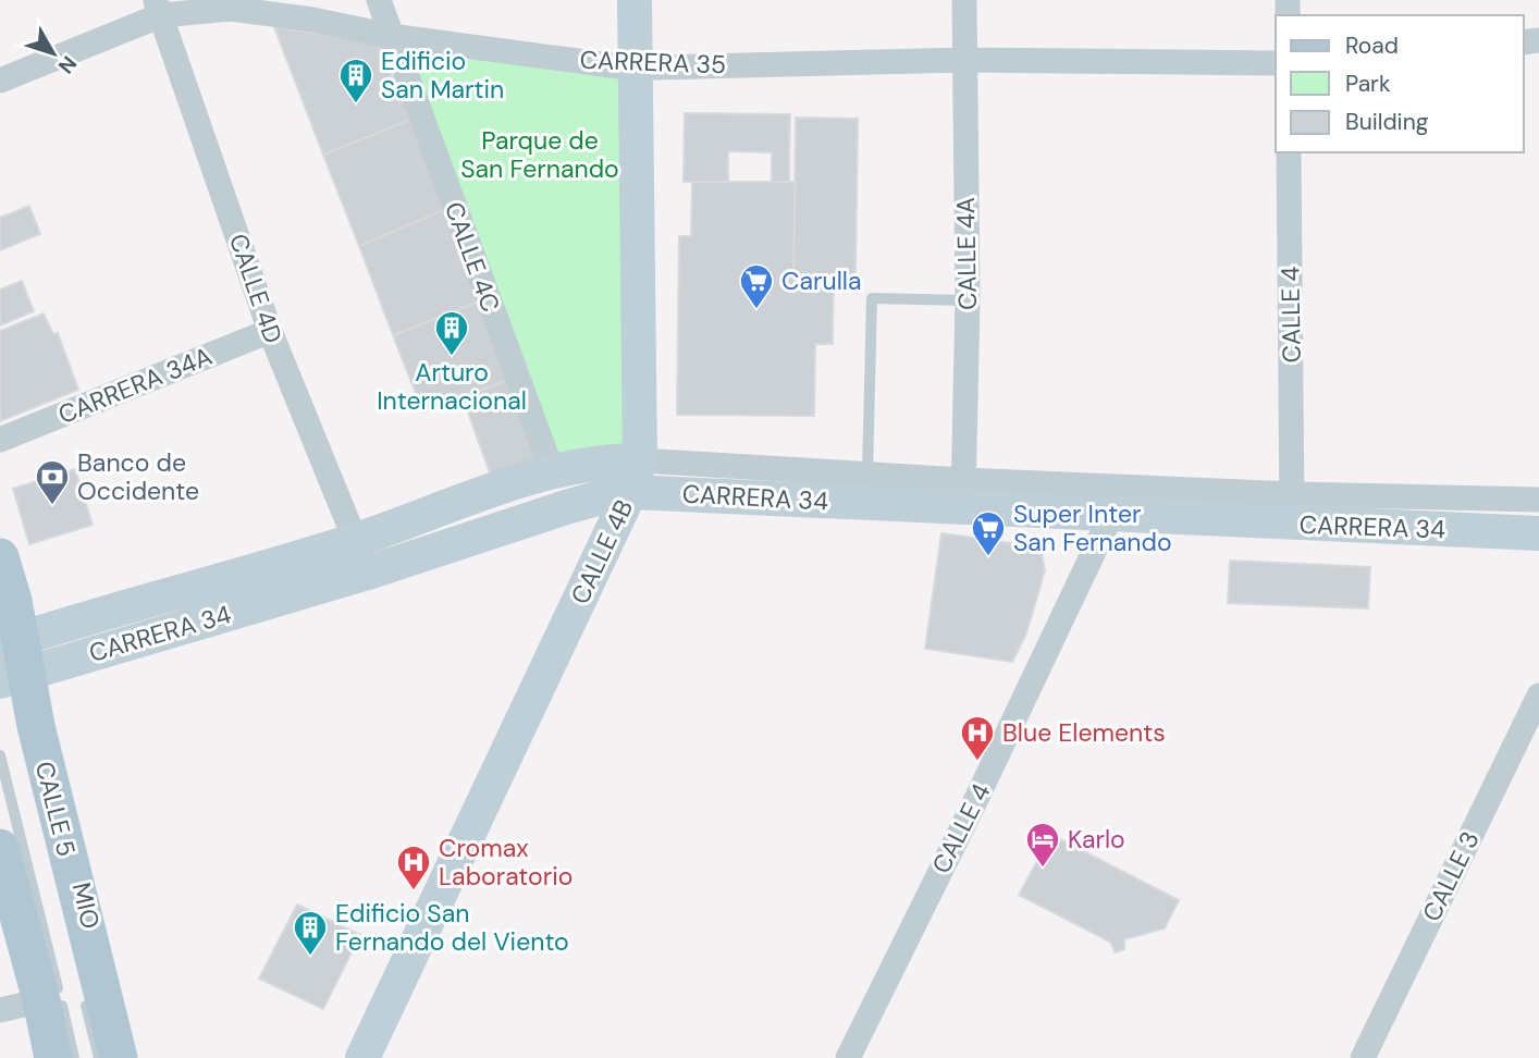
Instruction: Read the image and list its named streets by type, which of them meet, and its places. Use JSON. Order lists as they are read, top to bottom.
{
  "streets": {
    "main road": ["CALLE 5"],
    "street": [
      "CARRERA 35",
      "CALLE 4A",
      "CALLE 4C",
      "CALLE 4D",
      "CALLE 4",
      "CARRERA 34A",
      "CARRERA 34",
      "CALLE 4B",
      "CALLE 3"
    ],
    "lane": ["MIO"]
  },
  "crossings": [
    ["CARRERA 35", "CALLE 4A"],
    ["CARRERA 35", "CALLE 4C"],
    ["CARRERA 35", "CALLE 4D"],
    ["CARRERA 35", "CALLE 4B"],
    ["CALLE 4A", "CARRERA 34"],
    ["CALLE 4C", "CARRERA 34"],
    ["CALLE 4D", "CARRERA 34A"],
    ["CALLE 4D", "CARRERA 34"],
    ["CALLE 4", "CARRERA 34"],
    ["CARRERA 34", "CALLE 4B"],
    ["CARRERA 34", "CALLE 5"]
  ],
  "parks": ["Parque de San Fernando"],
  "places": {
    "building": ["Edificio San Martin", "Arturo Internacional", "Edificio San Fernando del Viento"],
    "supermarket": ["Carulla", "Super Inter San Fernando"],
    "bank": ["Banco de Occidente"],
    "hospital": ["Blue Elements", "Cromax Laboratorio"],
    "hotel": ["Karlo"]
  },
  "legend": ["Road", "Park", "Building"],
  "north": "bottom right"
}
